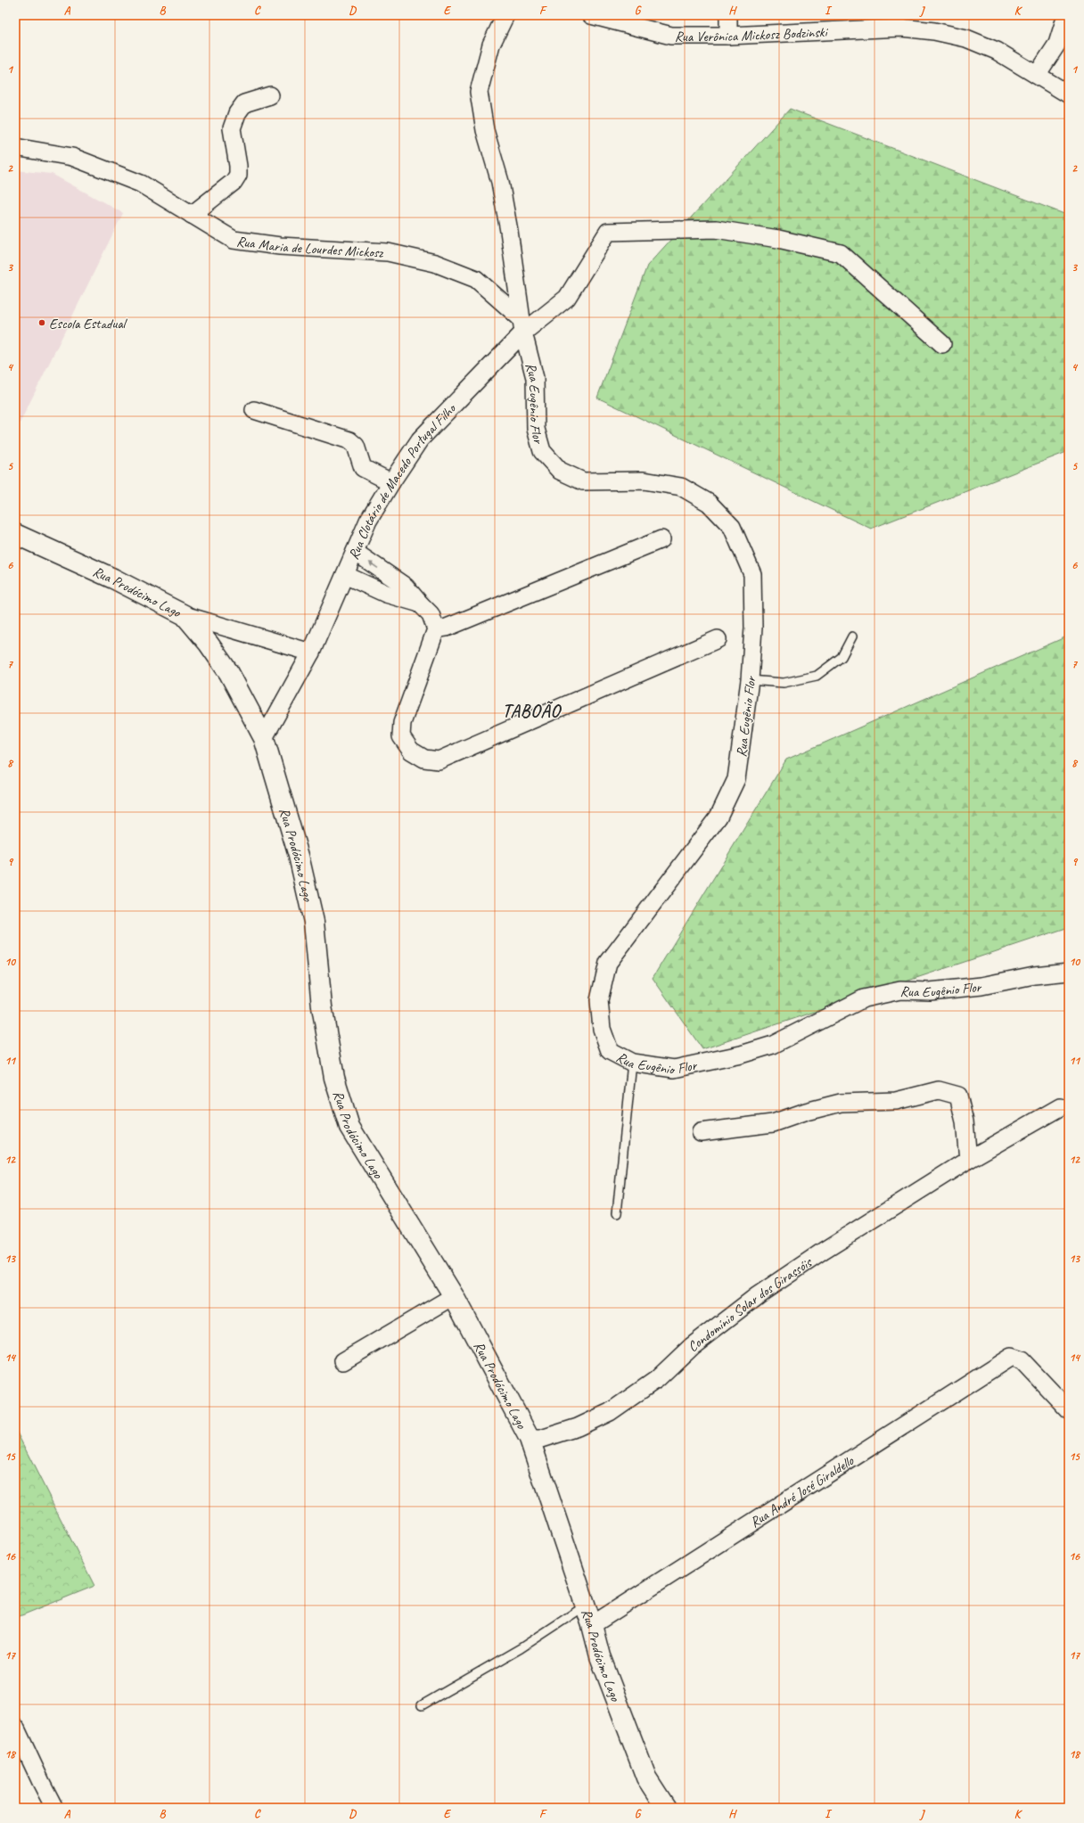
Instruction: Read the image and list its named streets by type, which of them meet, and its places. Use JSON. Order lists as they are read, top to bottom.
{
  "streets": {
    "main road": ["Rua Prodócimo Lago"],
    "street": [
      "Rua Verônica Mickosz Bodzinski",
      "Rua Maria de Lourdes Mickosz",
      "Rua Eugênio Flor",
      "Rua Clotário de Macedo Portugal Filho",
      "Condomínio Solar dos Girassóis",
      "Rua André José Giraldello"
    ]
  },
  "crossings": [
    ["Rua Maria de Lourdes Mickosz", "Rua Eugênio Flor"],
    ["Rua Maria de Lourdes Mickosz", "Rua Clotário de Macedo Portugal Filho"],
    ["Rua Eugênio Flor", "Rua Clotário de Macedo Portugal Filho"],
    ["Rua Clotário de Macedo Portugal Filho", "Rua Prodócimo Lago"],
    ["Rua Prodócimo Lago", "Condomínio Solar dos Girassóis"],
    ["Rua Prodócimo Lago", "Rua André José Giraldello"]
  ],
  "districts": ["TABOÃO"],
  "places": ["Escola Estadual"],
  "grid": {
    "columns": [
      "A",
      "B",
      "C",
      "D",
      "E",
      "F",
      "G",
      "H",
      "I",
      "J",
      "K"
    ],
    "rows": [
      "1",
      "2",
      "3",
      "4",
      "5",
      "6",
      "7",
      "8",
      "9",
      "10",
      "11",
      "12",
      "13",
      "14",
      "15",
      "16",
      "17",
      "18"
    ]
  }
}
